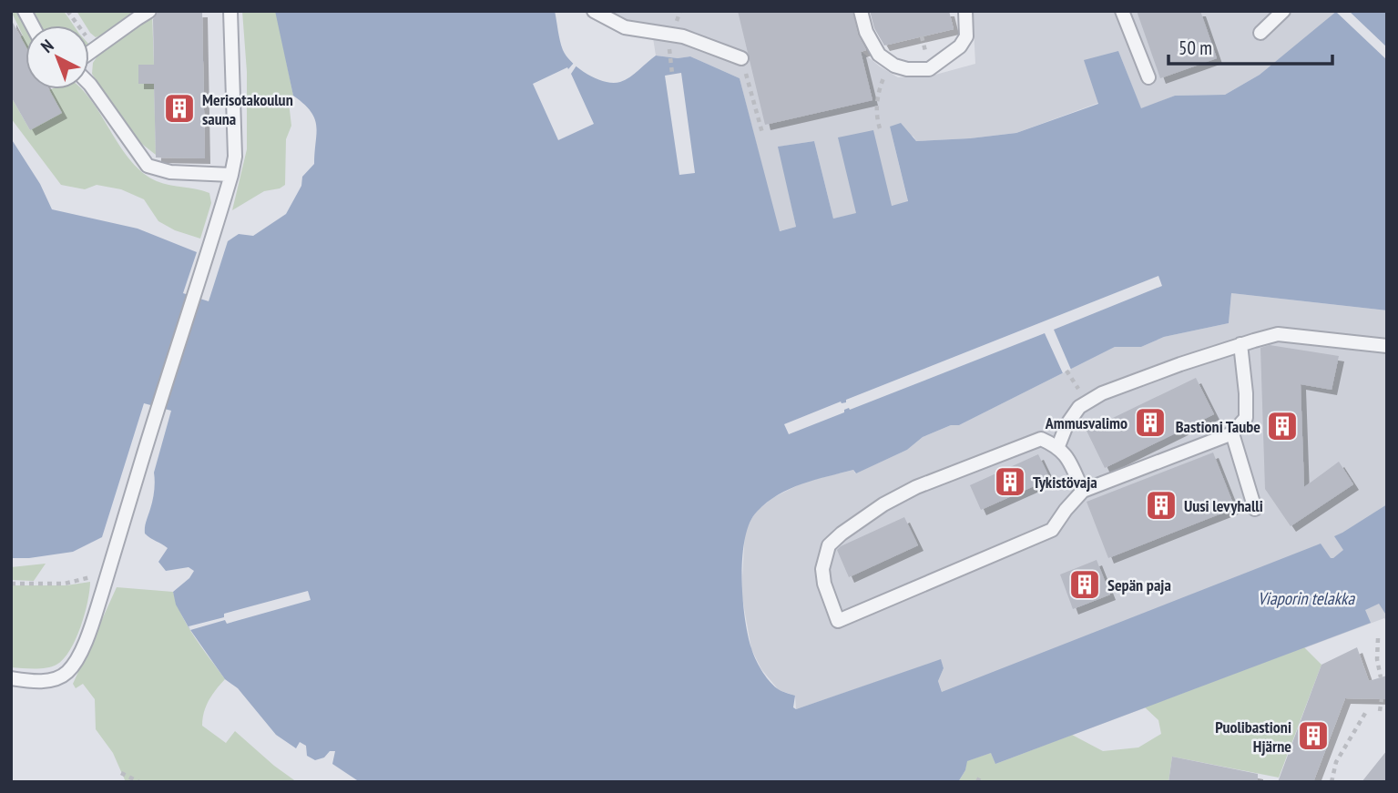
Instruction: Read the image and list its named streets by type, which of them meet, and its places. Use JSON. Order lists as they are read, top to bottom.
{
  "water": ["Viaporin telakka"],
  "places": {
    "building": [
      "Merisotakoulun sauna",
      "Ammusvalimo",
      "Bastioni Taube",
      "Tykistövaja",
      "Uusi levyhalli",
      "Sepän paja",
      "Puolibastioni Hjärne"
    ]
  },
  "scale_bar": "50 m",
  "north": "top left"
}
